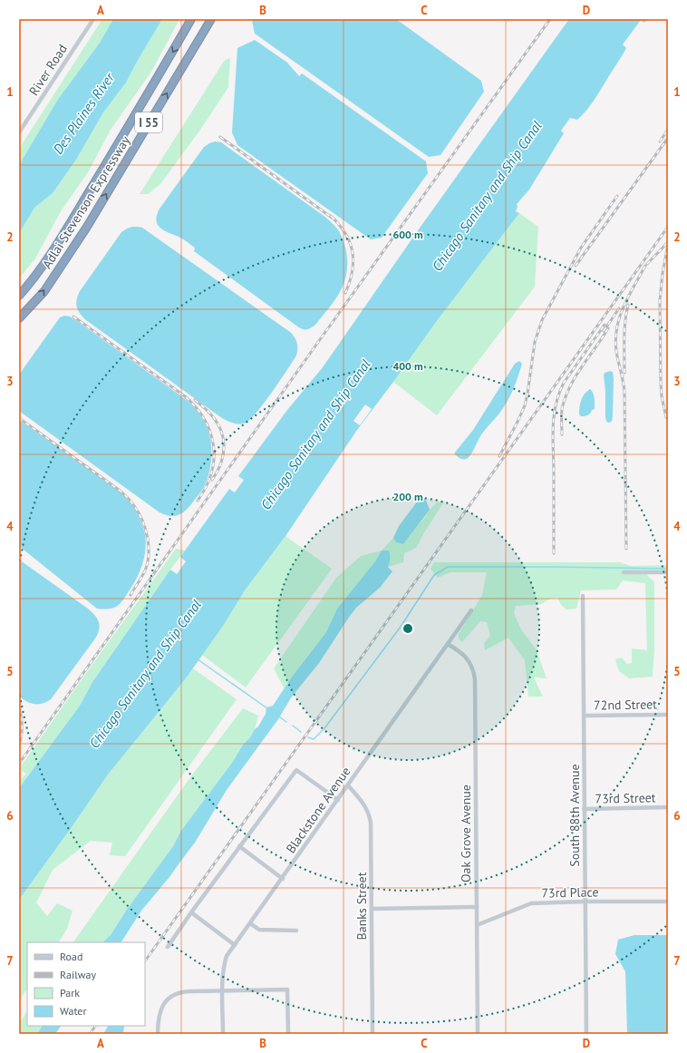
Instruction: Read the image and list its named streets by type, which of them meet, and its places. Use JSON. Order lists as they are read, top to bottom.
{
  "streets": {
    "highway": ["I 55", "Adlai Stevenson Expressway"],
    "street": [
      "River Road",
      "72nd Street",
      "73rd Street",
      "Blackstone Avenue",
      "South 88th Avenue",
      "Oak Grove Avenue",
      "73rd Place",
      "Banks Street"
    ]
  },
  "crossings": [
    ["72nd Street", "South 88th Avenue"],
    ["73rd Street", "South 88th Avenue"],
    ["Blackstone Avenue", "Oak Grove Avenue"],
    ["Blackstone Avenue", "Banks Street"],
    ["South 88th Avenue", "73rd Place"],
    ["Oak Grove Avenue", "73rd Place"]
  ],
  "water": ["Des Plaines River", "Chicago Sanitary and Ship Canal"],
  "legend": [
    "Road",
    "Railway",
    "Park",
    "Water"
  ],
  "grid": {
    "columns": [
      "A",
      "B",
      "C",
      "D"
    ],
    "rows": [
      "1",
      "2",
      "3",
      "4",
      "5",
      "6",
      "7"
    ]
  },
  "rings": ["600 m", "400 m", "200 m"]
}
